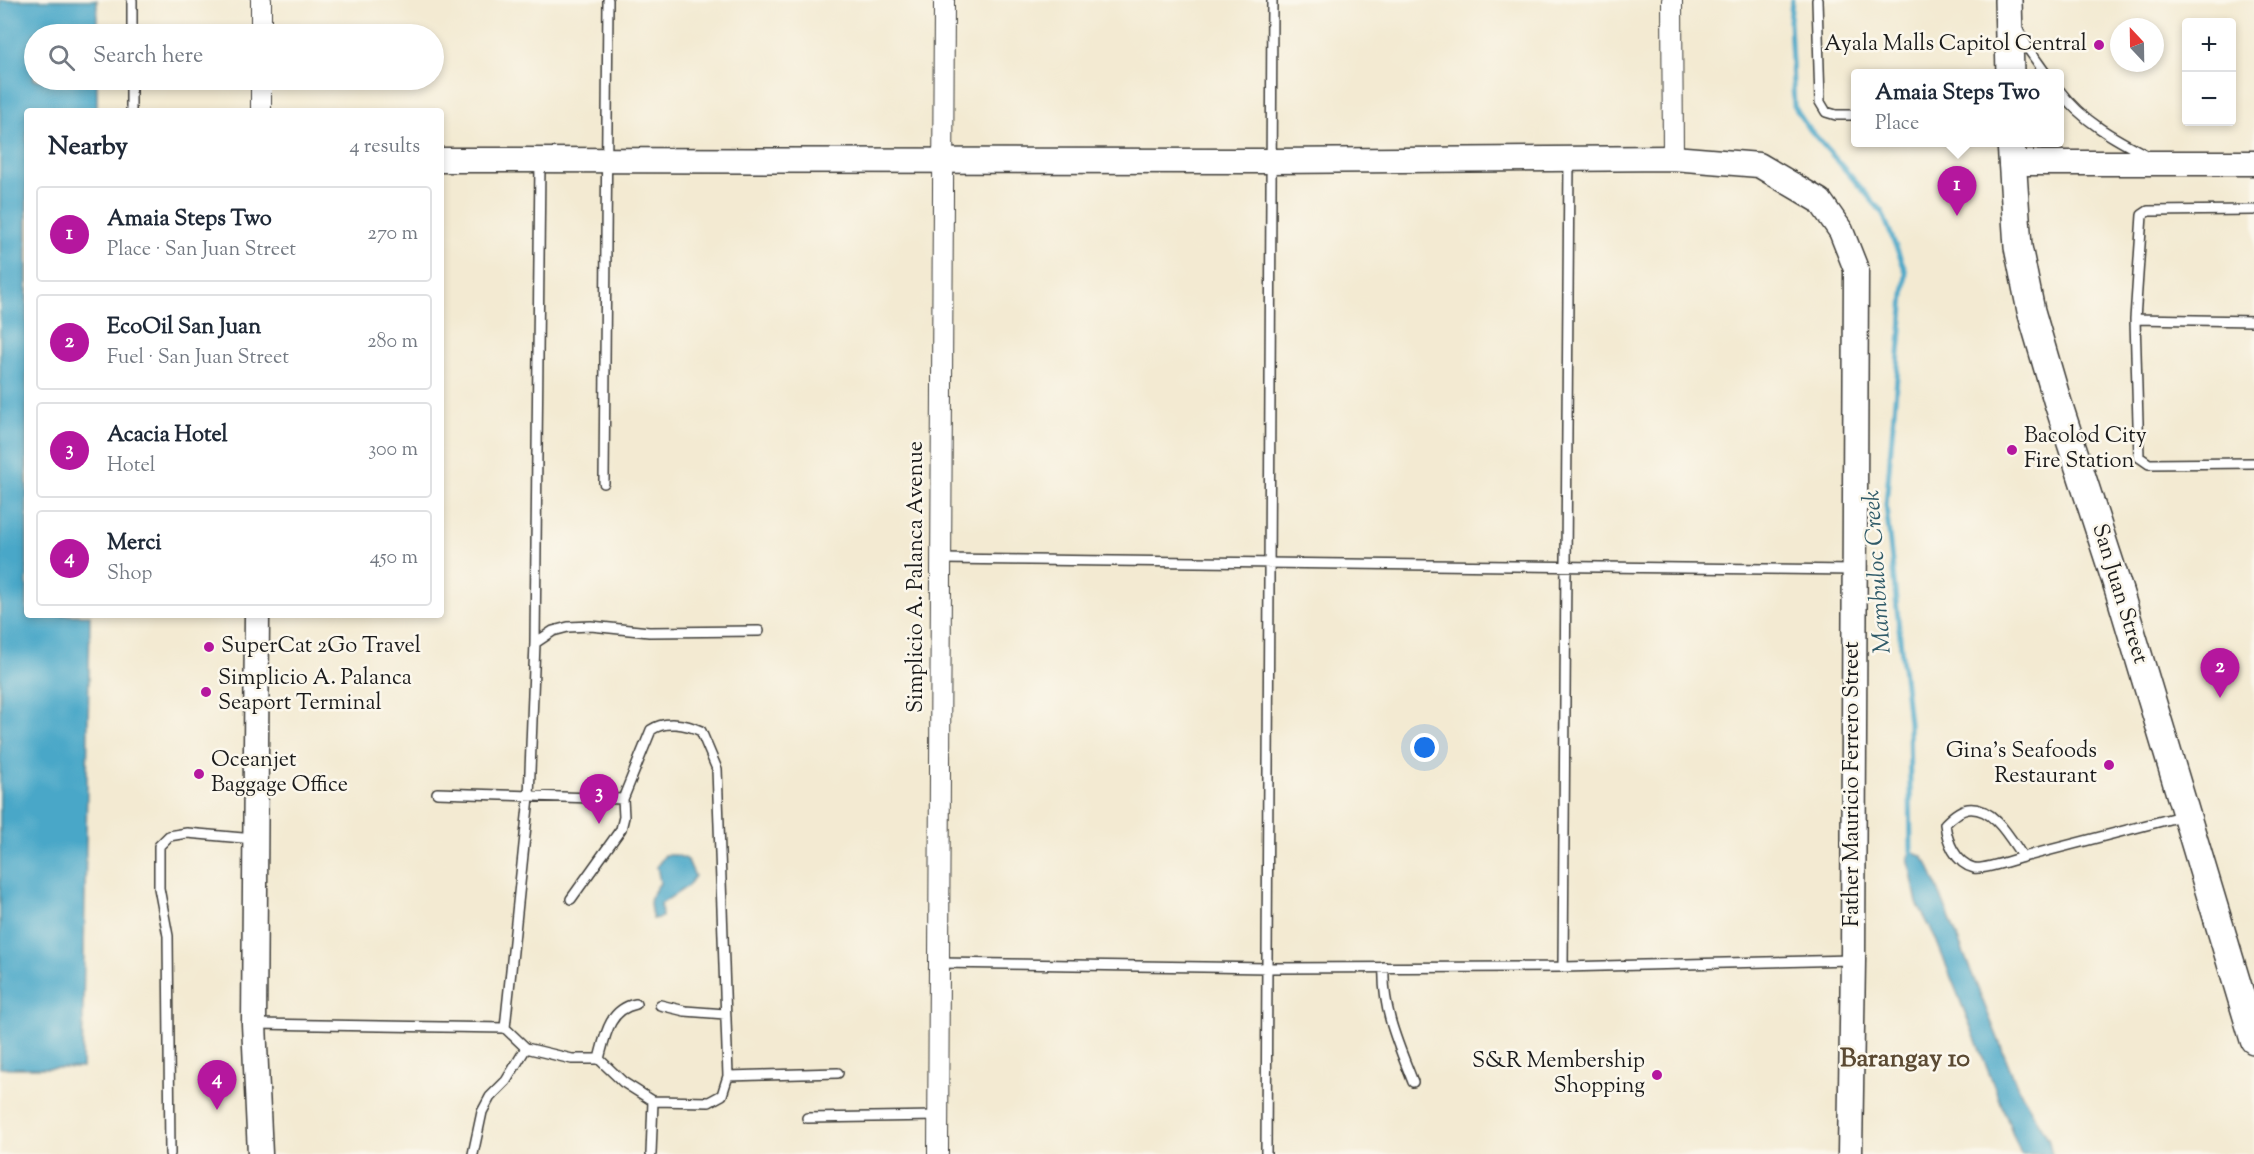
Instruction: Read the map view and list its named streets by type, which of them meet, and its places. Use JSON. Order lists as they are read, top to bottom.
{
  "streets": {
    "main road": ["San Juan Street"],
    "street": ["Simplicio A. Palanca Avenue", "Father Mauricio Ferrero Street"]
  },
  "districts": ["Barangay 10"],
  "water": ["Mambuloc Creek"],
  "places": [
    "Ayala Malls Capitol Central",
    "Bacolod City Fire Station",
    "SuperCat 2Go Travel",
    "Simplicio A. Palanca Seaport Terminal",
    "Gina's Seafoods Restaurant",
    "Oceanjet Baggage Office",
    "S&R Membership Shopping"
  ],
  "north": "top",
  "page": {
    "map_buttons": ["+", "−"],
    "search": "Search here",
    "popup": ["Amaia Steps Two", "Place"],
    "heading": ["Nearby", "4 results"],
    "pins": [
      "1",
      "2",
      "3",
      "4"
    ],
    "list": [
      {
        "mark": "1",
        "name": "Amaia Steps Two",
        "note": "Place · San Juan Street",
        "value": "270 m"
      },
      {
        "mark": "2",
        "name": "EcoOil San Juan",
        "note": "Fuel · San Juan Street",
        "value": "280 m"
      },
      {
        "mark": "3",
        "name": "Acacia Hotel",
        "note": "Hotel",
        "value": "300 m"
      },
      {
        "mark": "4",
        "name": "Merci",
        "note": "Shop",
        "value": "450 m"
      }
    ]
  }
}
